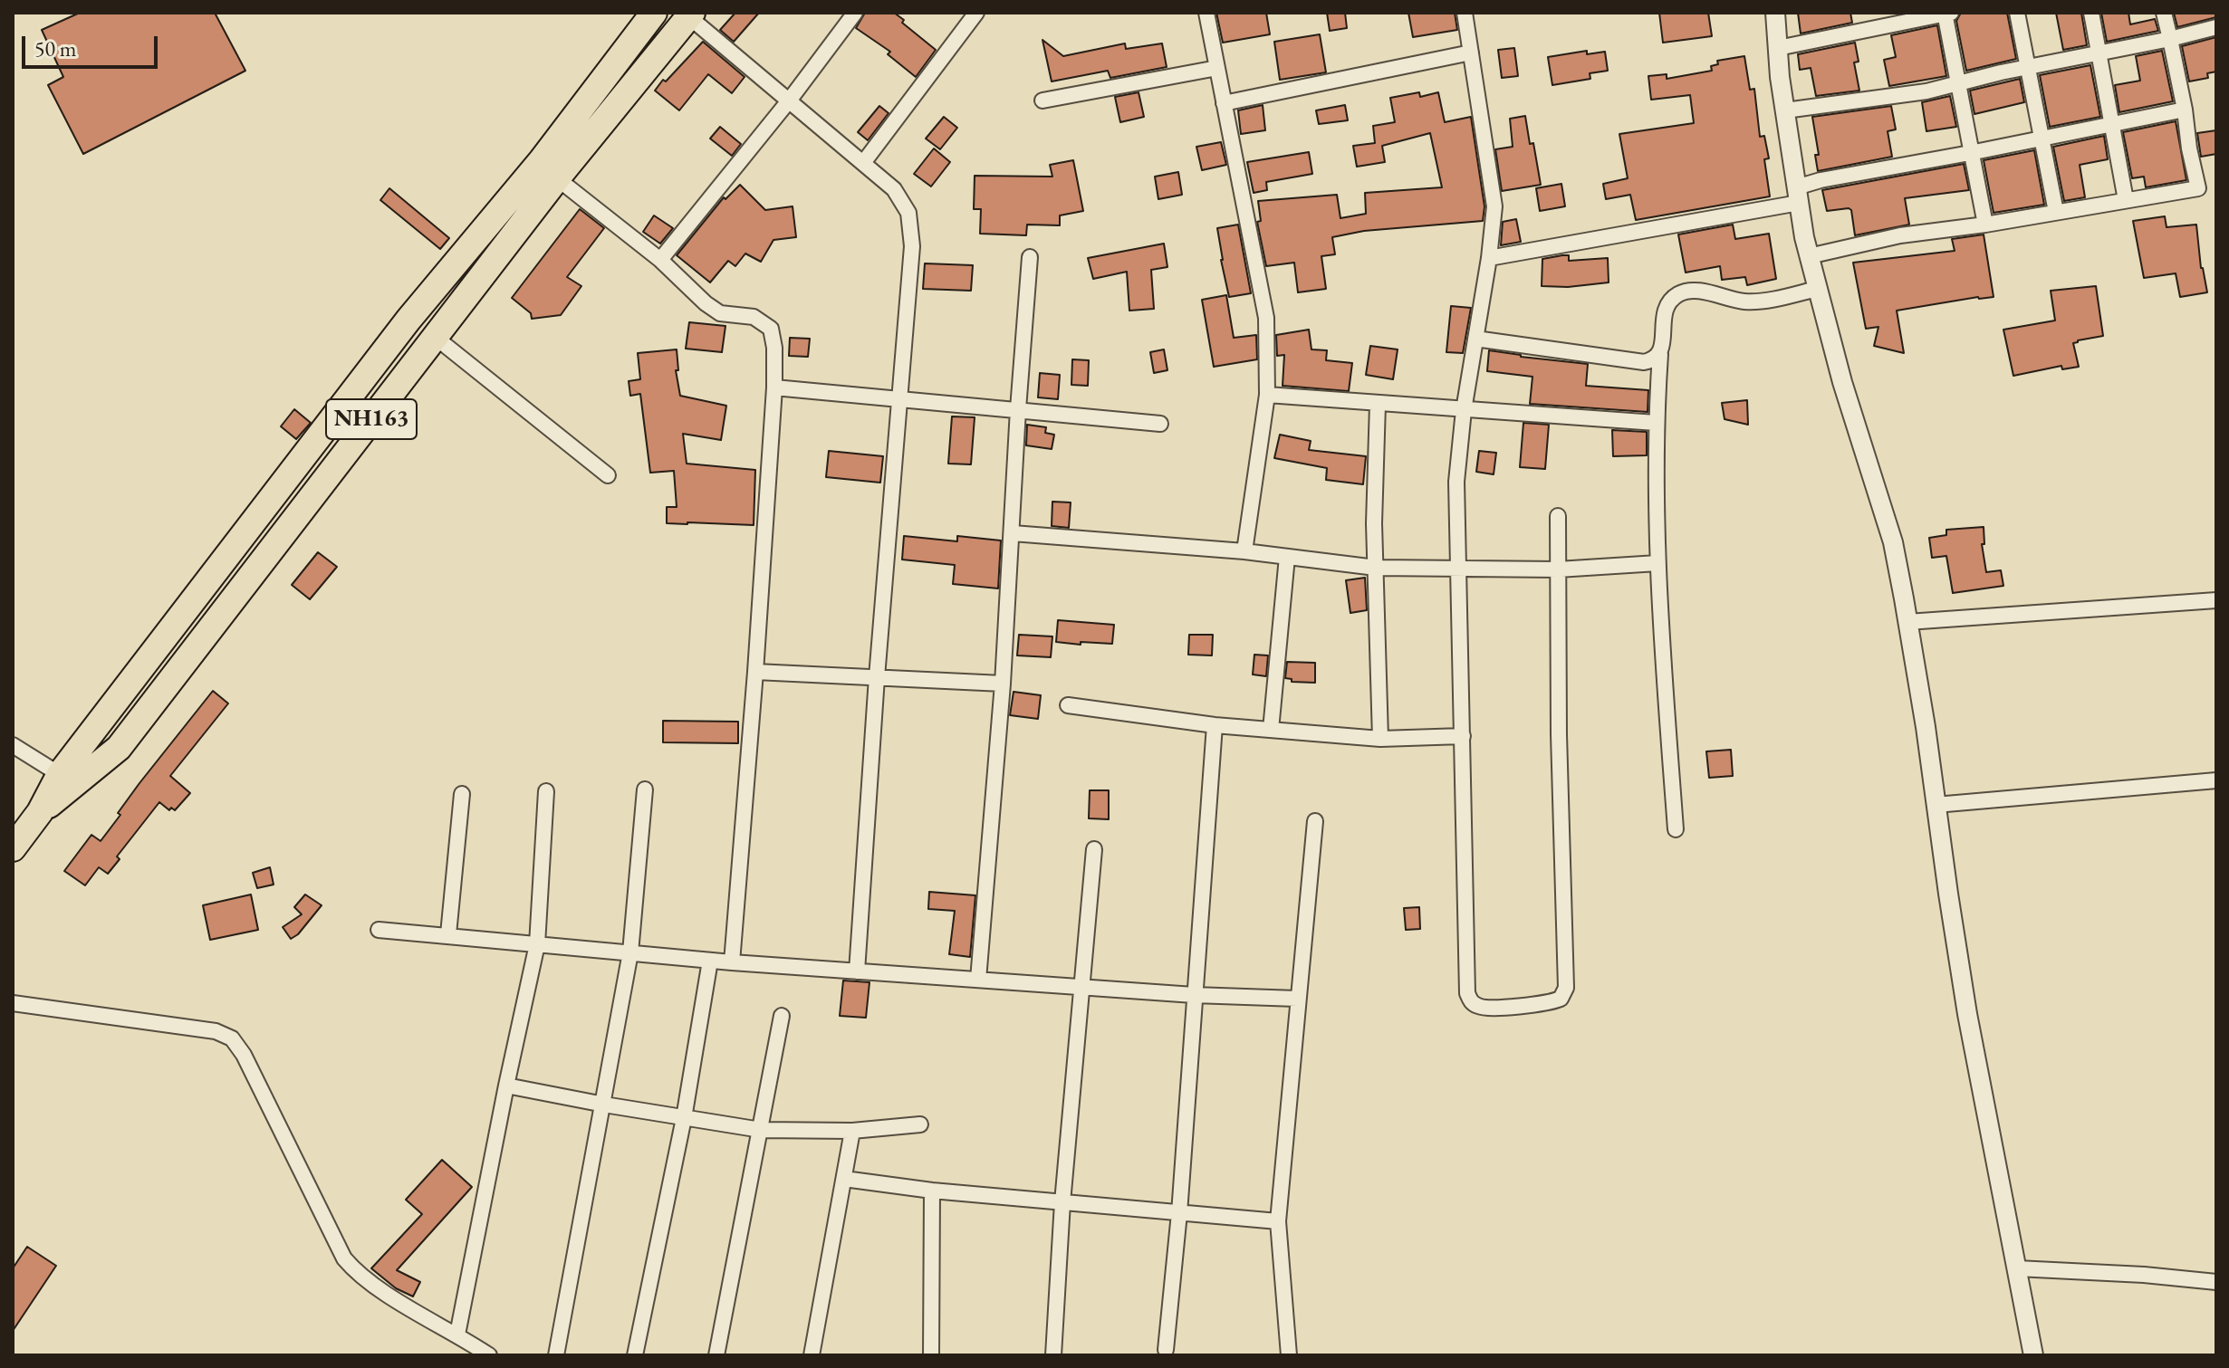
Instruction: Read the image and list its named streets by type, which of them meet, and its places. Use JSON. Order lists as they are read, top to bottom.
{
  "streets": {
    "highway": ["NH163"]
  },
  "scale_bar": "50 m"
}
